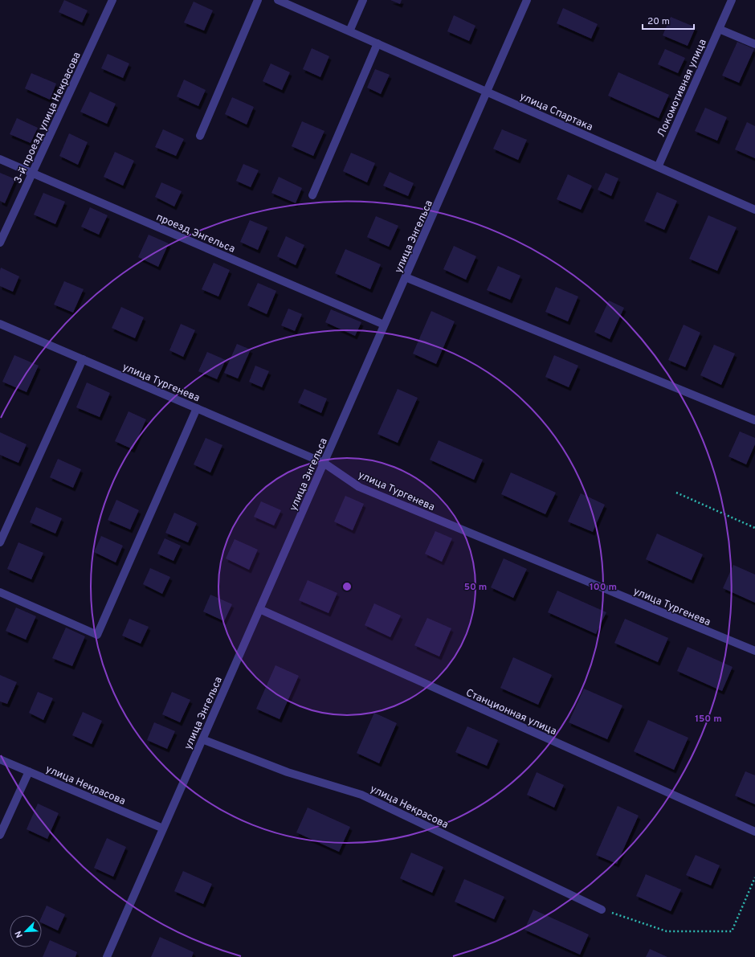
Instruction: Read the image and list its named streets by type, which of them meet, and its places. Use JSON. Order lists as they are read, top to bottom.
{
  "streets": {
    "street": [
      "Локомотивная улица",
      "улица Спартака",
      "3-й проезд улица Некрасова",
      "проезд Энгельса",
      "улица Энгельса",
      "улица Тургенева",
      "Станционная улица",
      "улица Некрасова"
    ]
  },
  "crossings": [
    ["Локомотивная улица", "улица Спартака"],
    ["улица Спартака", "улица Энгельса"],
    ["3-й проезд улица Некрасова", "проезд Энгельса"],
    ["проезд Энгельса", "улица Энгельса"],
    ["улица Энгельса", "улица Тургенева"],
    ["улица Энгельса", "Станционная улица"],
    ["улица Энгельса", "улица Некрасова"]
  ],
  "scale_bar": "20 m",
  "north": "bottom left",
  "rings": ["50 m", "100 m", "150 m"]
}
